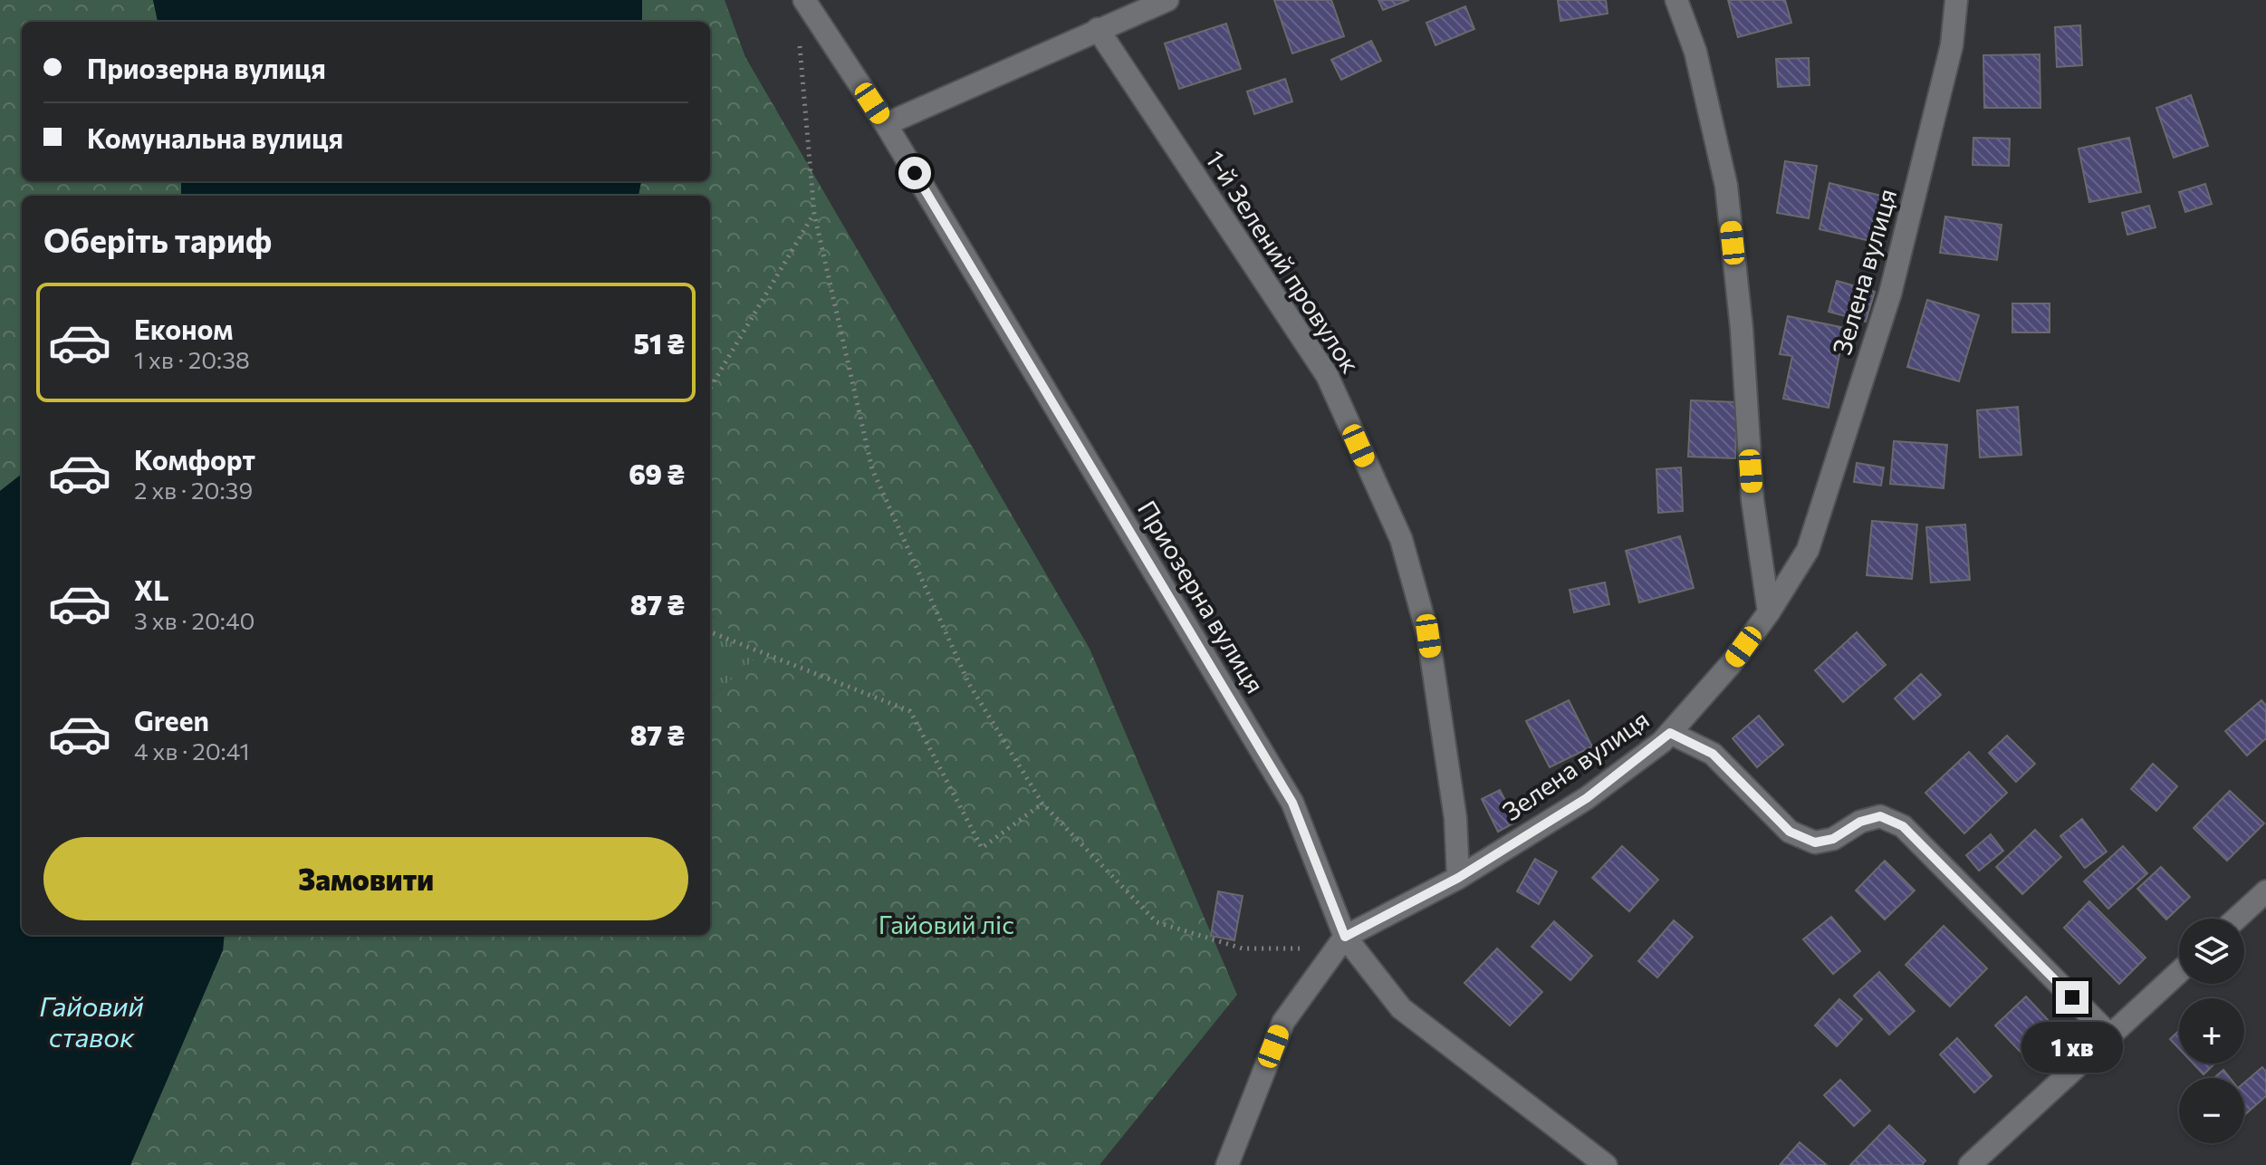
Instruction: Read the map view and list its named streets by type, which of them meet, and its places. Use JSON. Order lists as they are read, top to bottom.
{
  "streets": {
    "street": ["1-й Зелений провулок", "Зелена вулиця", "Приозерна вулиця"]
  },
  "crossings": [
    ["1-й Зелений провулок", "Зелена вулиця"],
    ["Зелена вулиця", "Приозерна вулиця"]
  ],
  "water": ["Гайовий ставок"],
  "parks": ["Гайовий ліс"],
  "page": {
    "banner": ["Приозерна вулиця", "Комунальна вулиця"],
    "heading": "Оберіть тариф",
    "list": [
      {
        "name": "Економ",
        "note": "1 хв · 20:38",
        "value": "51 ₴"
      },
      {
        "name": "Комфорт",
        "note": "2 хв · 20:39",
        "value": "69 ₴"
      },
      {
        "name": "XL",
        "note": "3 хв · 20:40",
        "value": "87 ₴"
      },
      {
        "name": "Green",
        "note": "4 хв · 20:41",
        "value": "87 ₴"
      }
    ],
    "buttons": "Замовити",
    "map_buttons": ["+", "−"],
    "bubble": "1 хв"
  }
}
